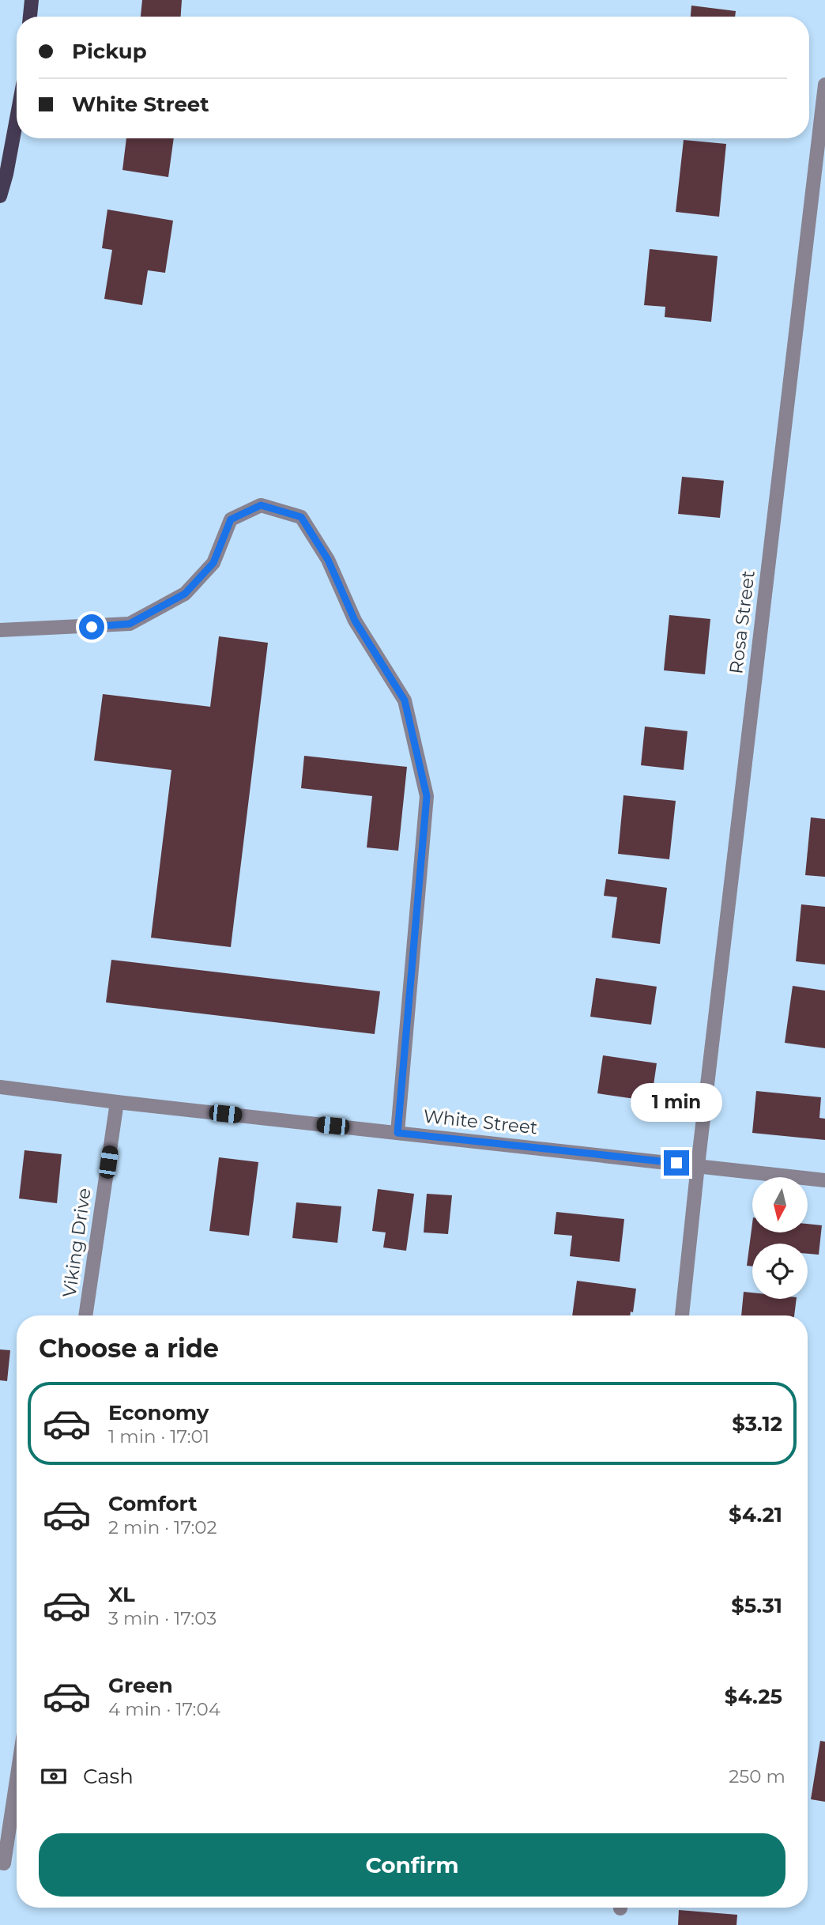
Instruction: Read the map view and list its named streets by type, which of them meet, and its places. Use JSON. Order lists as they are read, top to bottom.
{
  "streets": {
    "street": ["Rosa Street", "White Street", "Viking Drive"]
  },
  "crossings": [
    ["Rosa Street", "White Street"],
    ["White Street", "Viking Drive"]
  ],
  "north": "bottom",
  "page": {
    "banner": ["Pickup", "White Street"],
    "bubble": "1 min",
    "heading": "Choose a ride",
    "list": [
      {
        "name": "Economy",
        "note": "1 min · 17:01",
        "value": "$3.12"
      },
      {
        "name": "Comfort",
        "note": "2 min · 17:02",
        "value": "$4.21"
      },
      {
        "name": "XL",
        "note": "3 min · 17:03",
        "value": "$5.31"
      },
      {
        "name": "Green",
        "note": "4 min · 17:04",
        "value": "$4.25"
      }
    ],
    "pay": ["Cash", "250 m"],
    "buttons": "Confirm"
  }
}
